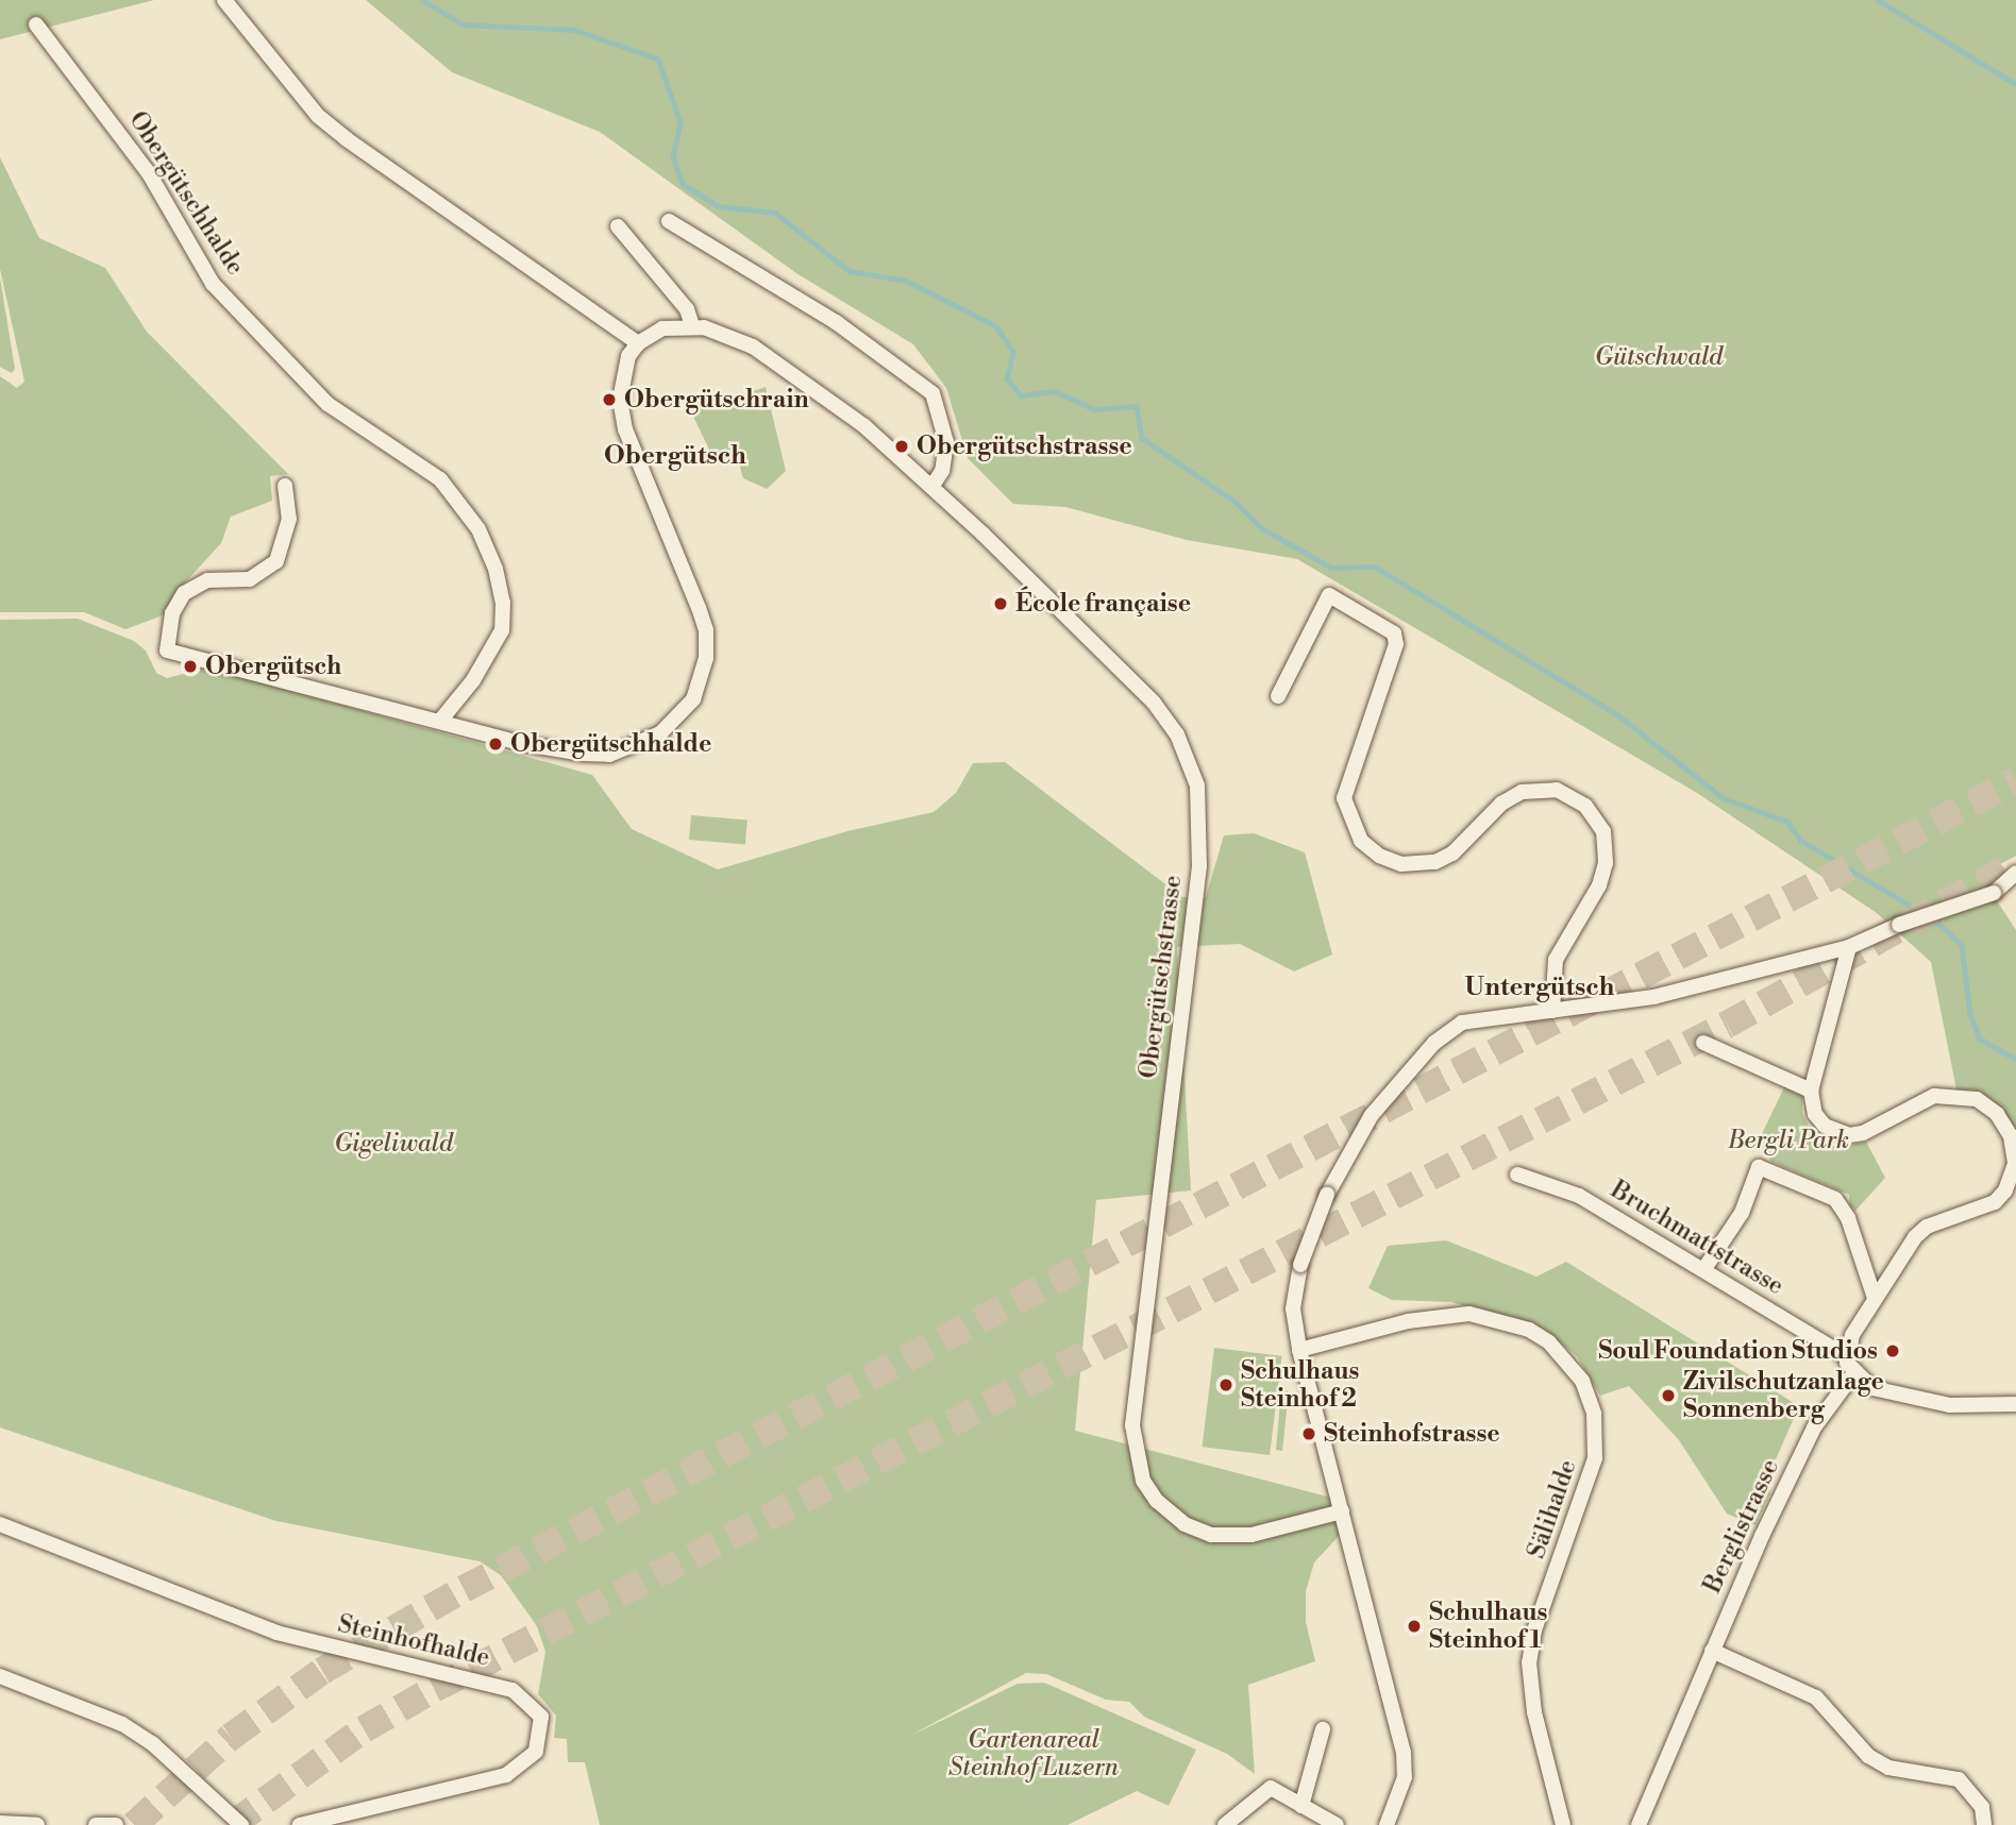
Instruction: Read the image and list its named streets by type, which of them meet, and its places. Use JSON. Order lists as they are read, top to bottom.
{
  "streets": {
    "street": [
      "Obergütschhalde",
      "Obergütschstrasse",
      "Bruchmattstrasse",
      "Sälihalde",
      "Berglistrasse",
      "Steinhofhalde"
    ]
  },
  "districts": ["Obergütsch", "Untergütsch"],
  "parks": [
    "Gütschwald",
    "Bergli Park",
    "Gigeliwald",
    "Gartenareal Steinhof Luzern"
  ],
  "places": [
    "Obergütschrain",
    "Obergütschstrasse",
    "École française",
    "Obergütsch",
    "Obergütschhalde",
    "Soul Foundation Studios",
    "Schulhaus Steinhof 2",
    "Zivilschutzanlage Sonnenberg",
    "Steinhofstrasse",
    "Schulhaus Steinhof 1"
  ]
}
